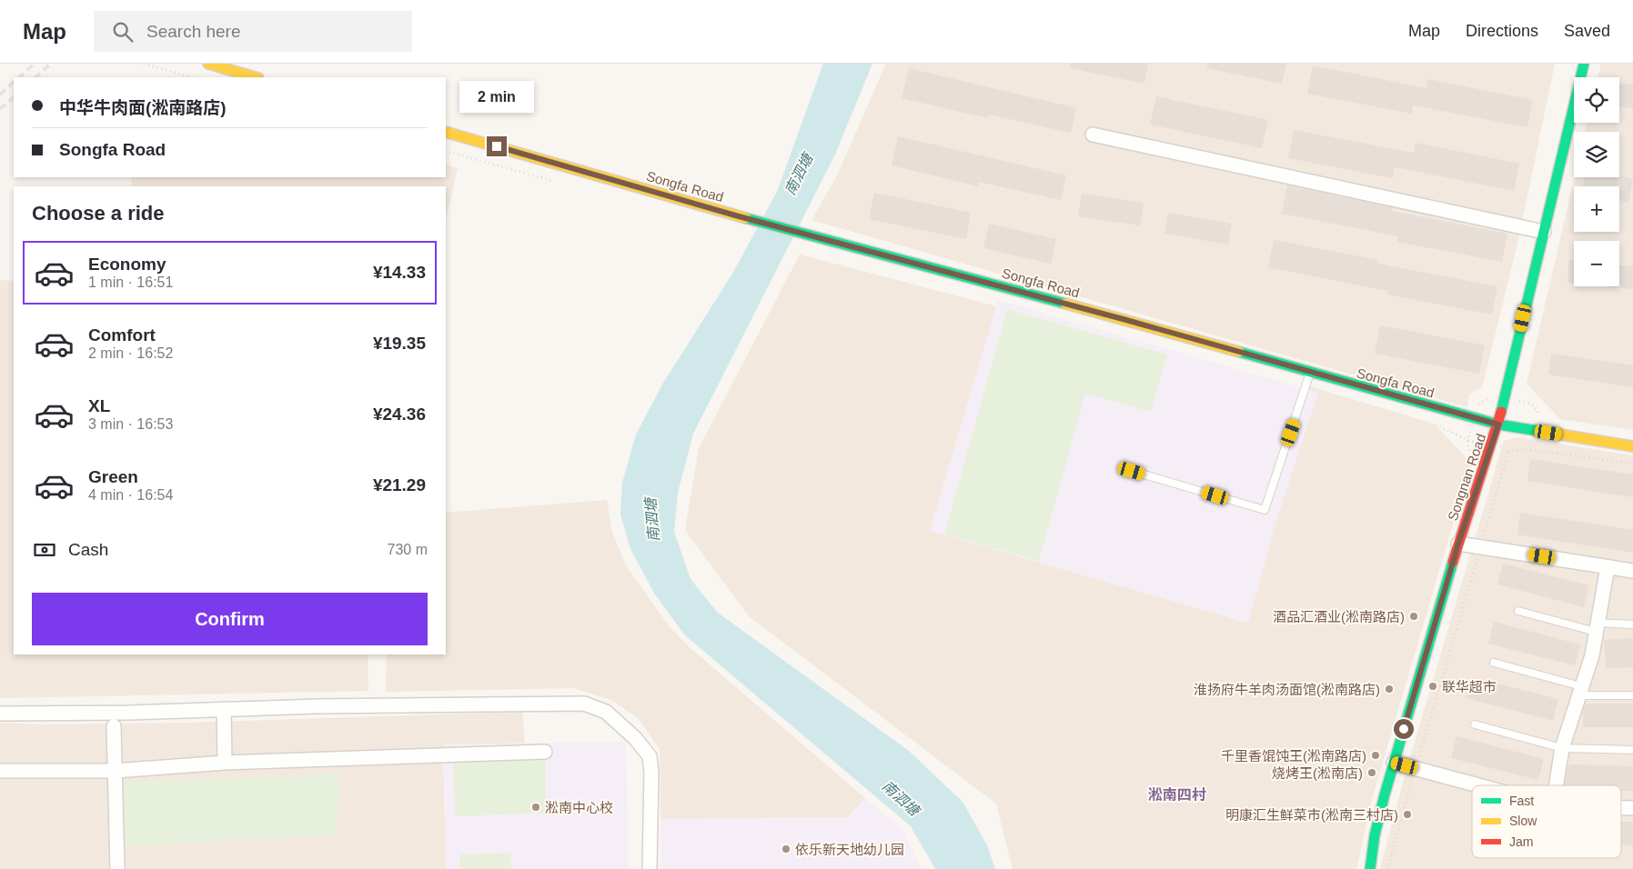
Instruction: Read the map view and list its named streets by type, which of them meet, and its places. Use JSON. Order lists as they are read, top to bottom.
{
  "streets": {
    "street": ["Songfa Road", "Songnan Road"]
  },
  "crossings": [
    ["Songfa Road", "Songnan Road"]
  ],
  "districts": ["淞南四村"],
  "water": ["南泗塘"],
  "places": [
    "酒品汇酒业(淞南路店)",
    "联华超市",
    "淮扬府牛羊肉汤面馆(淞南路店)",
    "千里香馄饨王(淞南路店)",
    "烧烤王(淞南店)",
    "淞南中心校",
    "明康汇生鲜菜市(淞南三村店)",
    "依乐新天地幼儿园"
  ],
  "legend": ["Fast", "Slow", "Jam"],
  "page": {
    "header": "Map",
    "search": "Search here",
    "nav": ["Map", "Directions", "Saved"],
    "map_buttons": ["+", "−"],
    "banner": ["中华牛肉面(淞南路店)", "Songfa Road"],
    "bubble": "2 min",
    "heading": "Choose a ride",
    "list": [
      {
        "name": "Economy",
        "note": "1 min · 16:51",
        "value": "¥14.33"
      },
      {
        "name": "Comfort",
        "note": "2 min · 16:52",
        "value": "¥19.35"
      },
      {
        "name": "XL",
        "note": "3 min · 16:53",
        "value": "¥24.36"
      },
      {
        "name": "Green",
        "note": "4 min · 16:54",
        "value": "¥21.29"
      }
    ],
    "pay": ["Cash", "730 m"],
    "buttons": "Confirm"
  }
}
